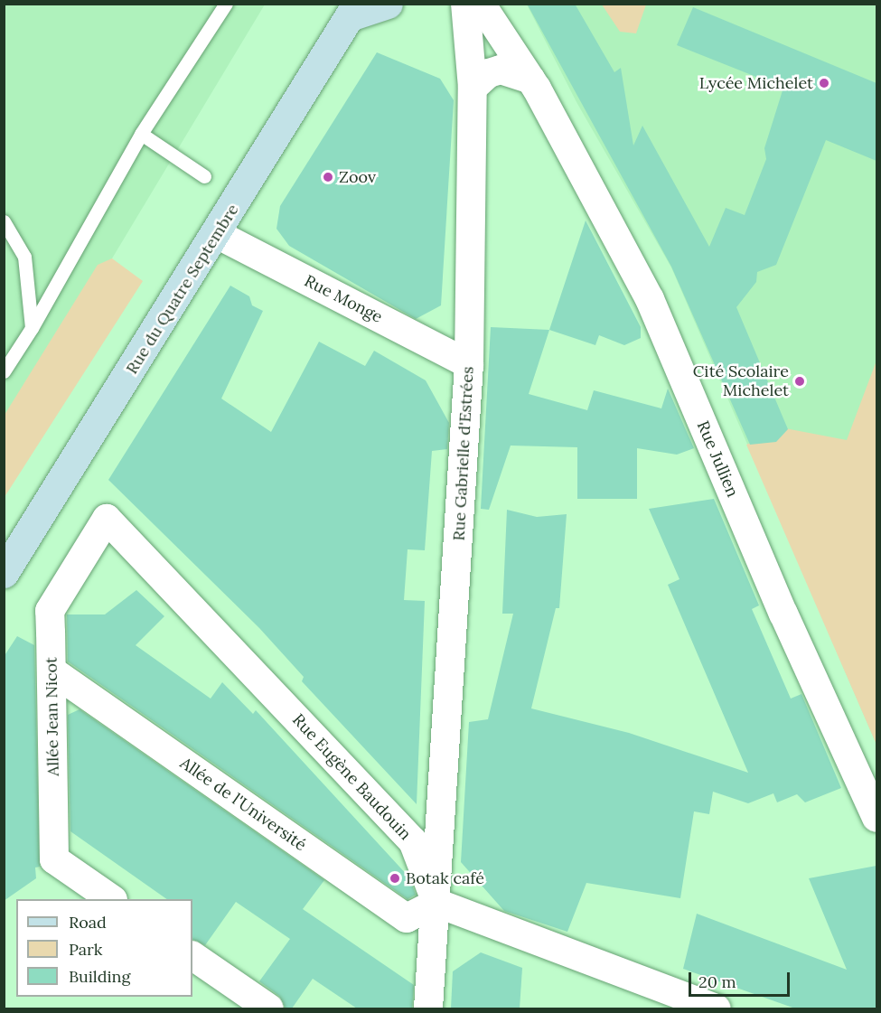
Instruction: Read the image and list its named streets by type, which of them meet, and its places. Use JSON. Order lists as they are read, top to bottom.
{
  "streets": {
    "street": [
      "Rue du Quatre Septembre",
      "Rue Monge",
      "Rue Gabrielle d'Estrées",
      "Rue Jullien",
      "Allée Jean Nicot",
      "Rue Eugène Baudouin",
      "Allée de l'Université"
    ]
  },
  "crossings": [
    ["Rue du Quatre Septembre", "Rue Monge"],
    ["Rue Monge", "Rue Gabrielle d'Estrées"],
    ["Rue Gabrielle d'Estrées", "Rue Eugène Baudouin"],
    ["Rue Gabrielle d'Estrées", "Allée de l'Université"],
    ["Allée Jean Nicot", "Rue Eugène Baudouin"],
    ["Allée Jean Nicot", "Allée de l'Université"],
    ["Rue Eugène Baudouin", "Allée de l'Université"]
  ],
  "places": [
    "Lycée Michelet",
    "Zoov",
    "Cité Scolaire Michelet",
    "Botak café"
  ],
  "legend": ["Road", "Park", "Building"],
  "scale_bar": "20 m"
}
